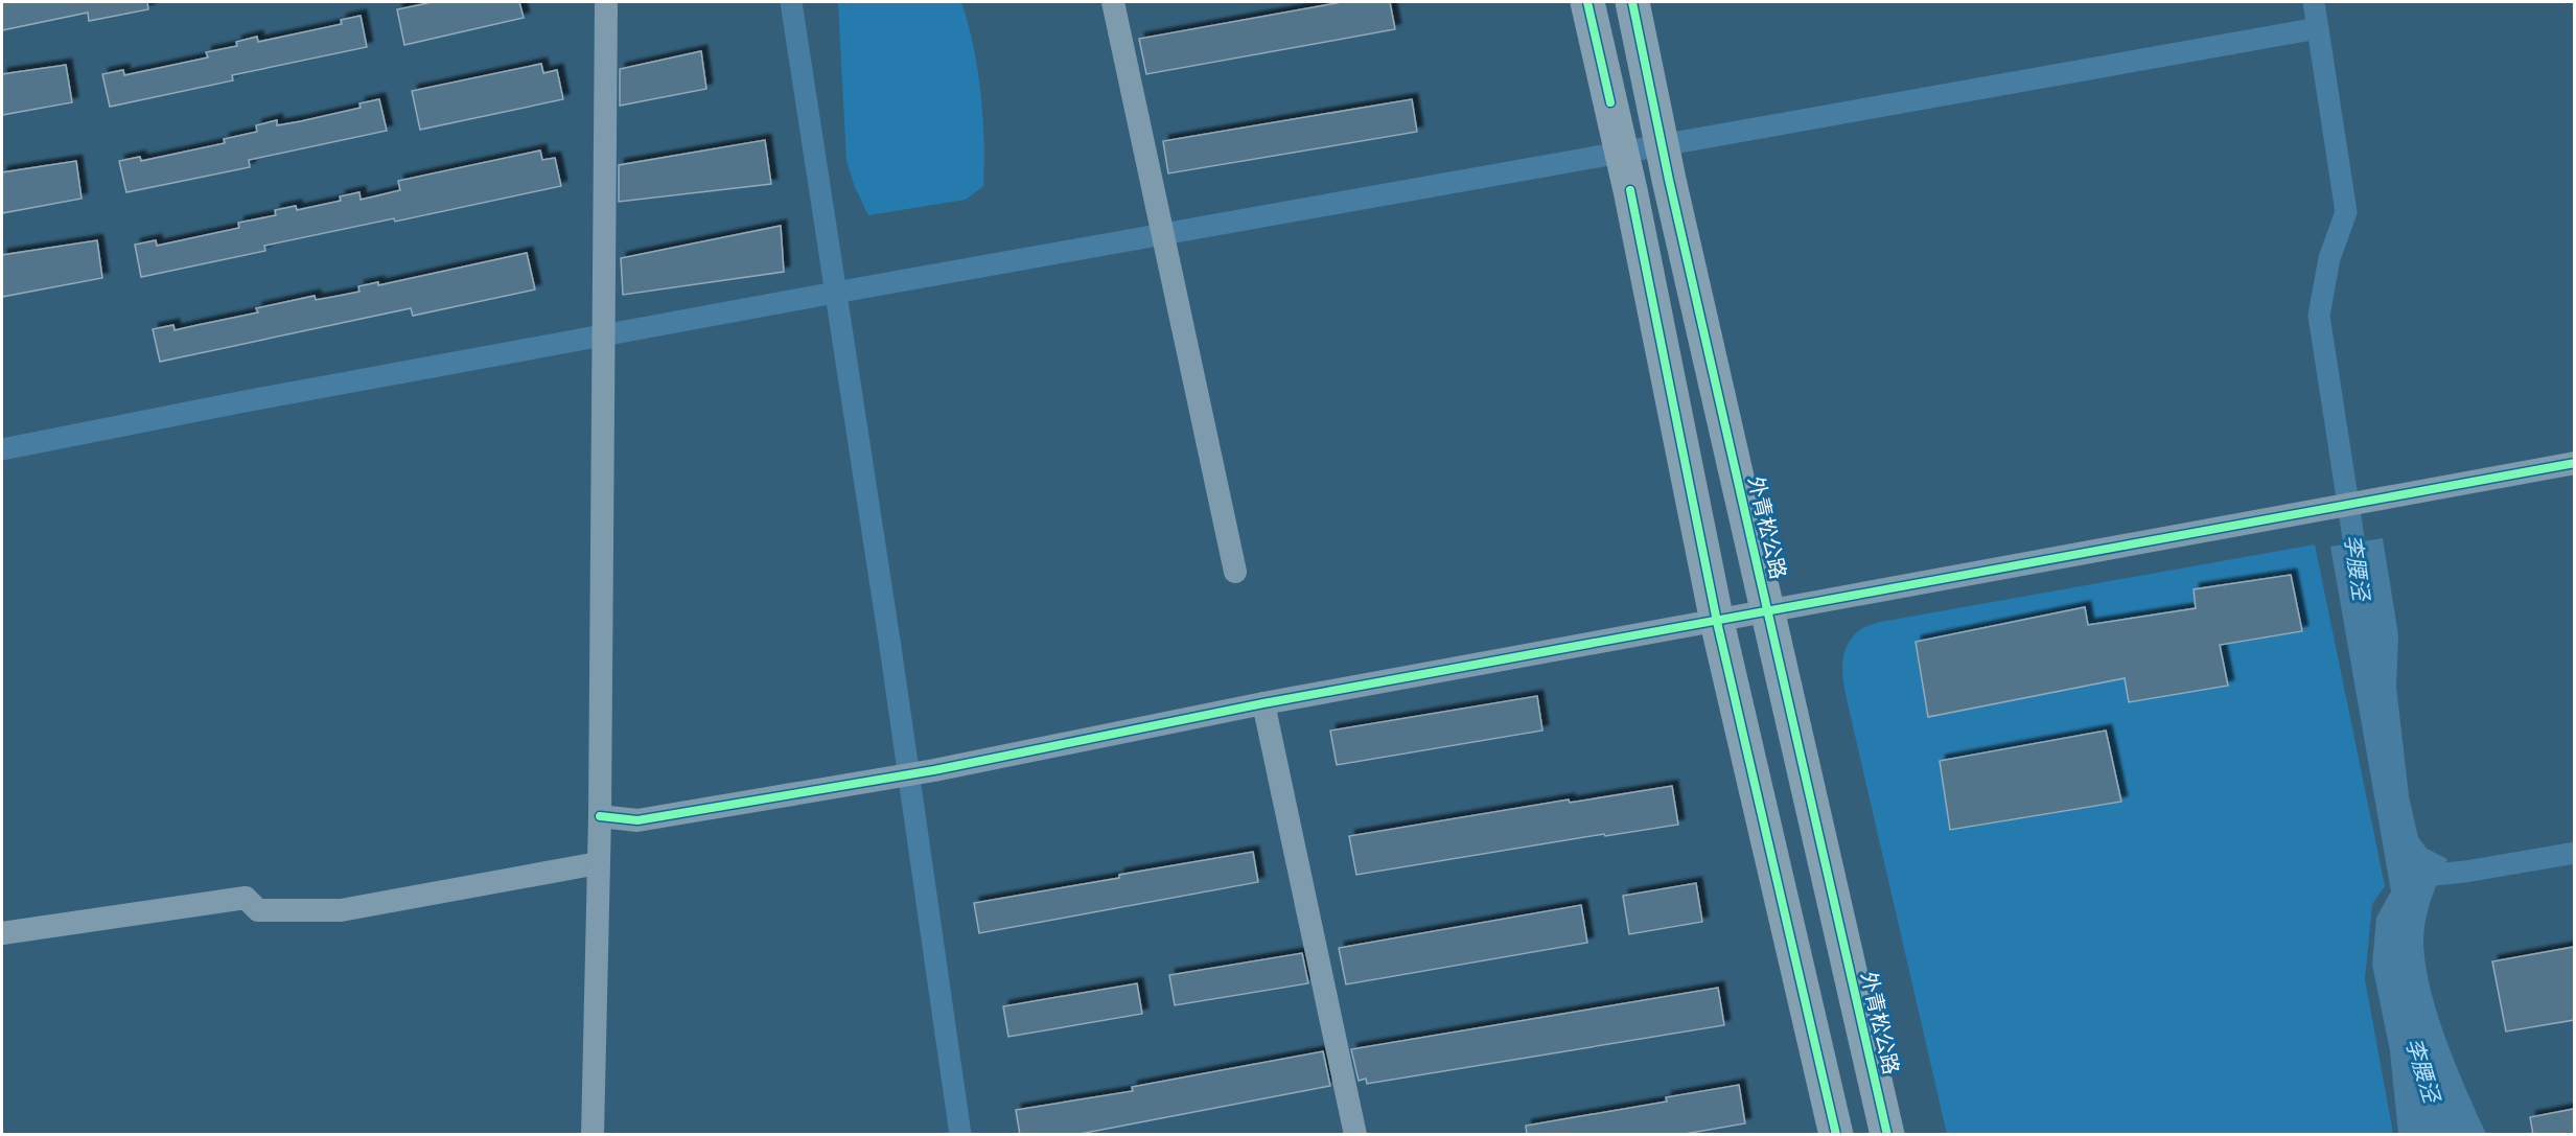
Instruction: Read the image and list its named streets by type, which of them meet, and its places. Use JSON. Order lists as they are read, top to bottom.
{
  "streets": {
    "main road": ["外青松公路"]
  },
  "water": ["李腰泾"]
}
